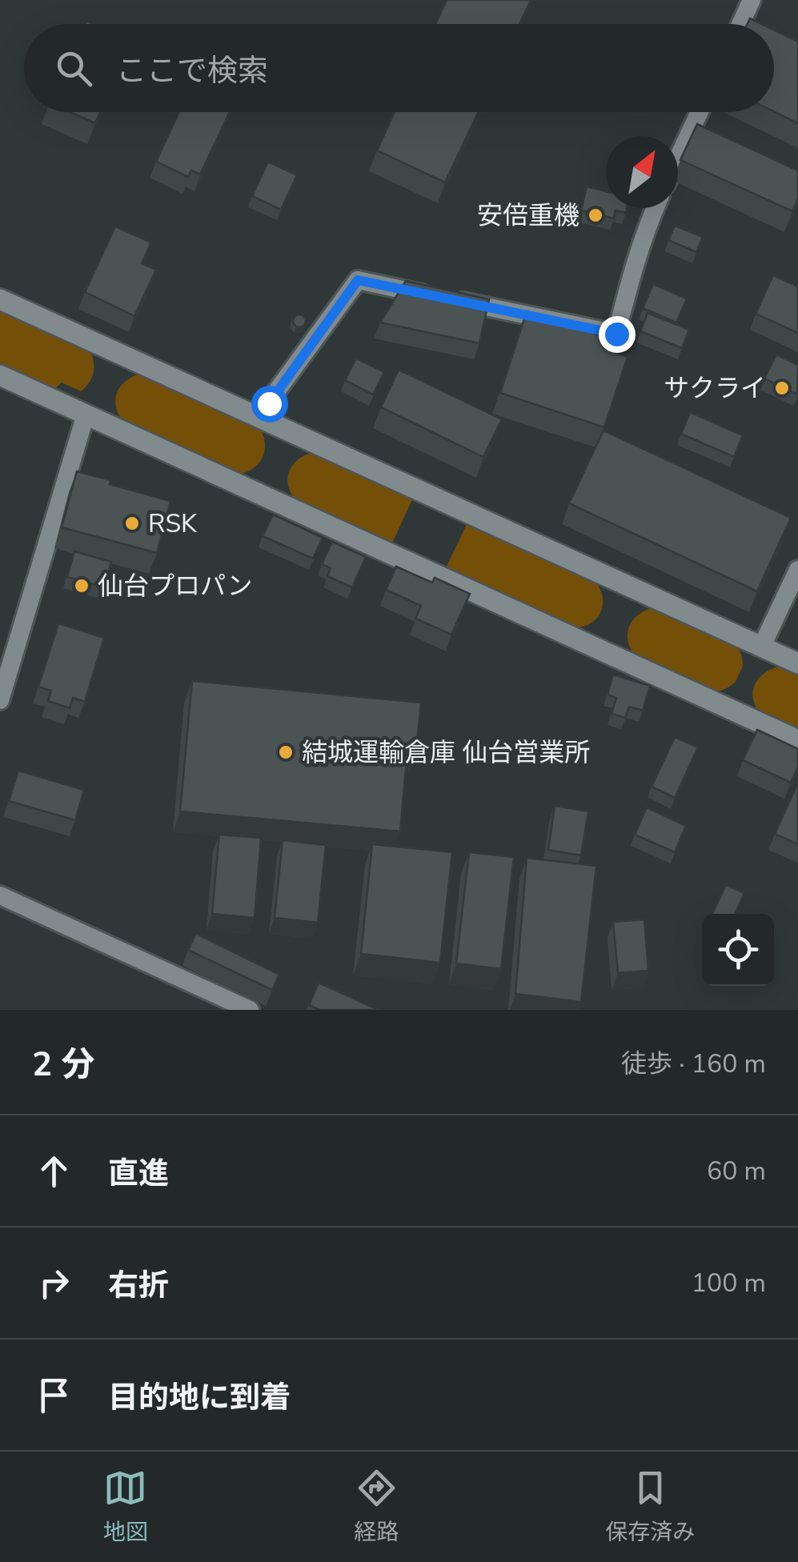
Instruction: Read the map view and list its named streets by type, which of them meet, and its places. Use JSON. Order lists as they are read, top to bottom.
{
  "places": [
    "安倍重機",
    "サクライ",
    "RSK",
    "仙台プロパン",
    "結城運輸倉庫 仙台営業所"
  ],
  "north": "top right",
  "page": {
    "search": "ここで検索",
    "heading": ["2 分", "徒歩 · 160 m"],
    "list": [
      ["直進", "60 m"],
      ["右折", "100 m"],
      "目的地に到着"
    ],
    "nav": ["地図", "経路", "保存済み"]
  }
}
